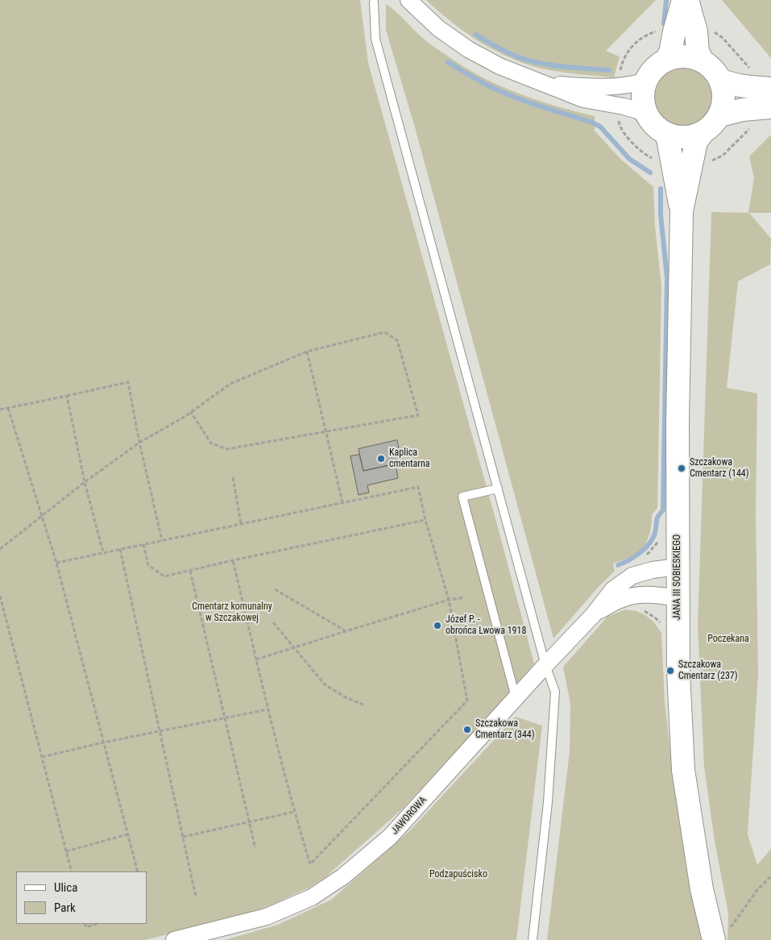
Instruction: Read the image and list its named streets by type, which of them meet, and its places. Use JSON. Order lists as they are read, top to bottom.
{
  "streets": {
    "street": ["JANA III SOBIESKIEGO", "JAWOROWA"]
  },
  "crossings": [
    ["JANA III SOBIESKIEGO", "JAWOROWA"]
  ],
  "parks": ["Cmentarz komunalny w Szczakowej", "Poczekana", "Podzapuścisko"],
  "places": [
    "Kaplica cmentarna",
    "Szczakowa Cmentarz (144)",
    "Józef P. - obrońca Lwowa 1918",
    "Szczakowa Cmentarz (237)",
    "Szczakowa Cmentarz (344)"
  ],
  "legend": ["Ulica", "Park"]
}
